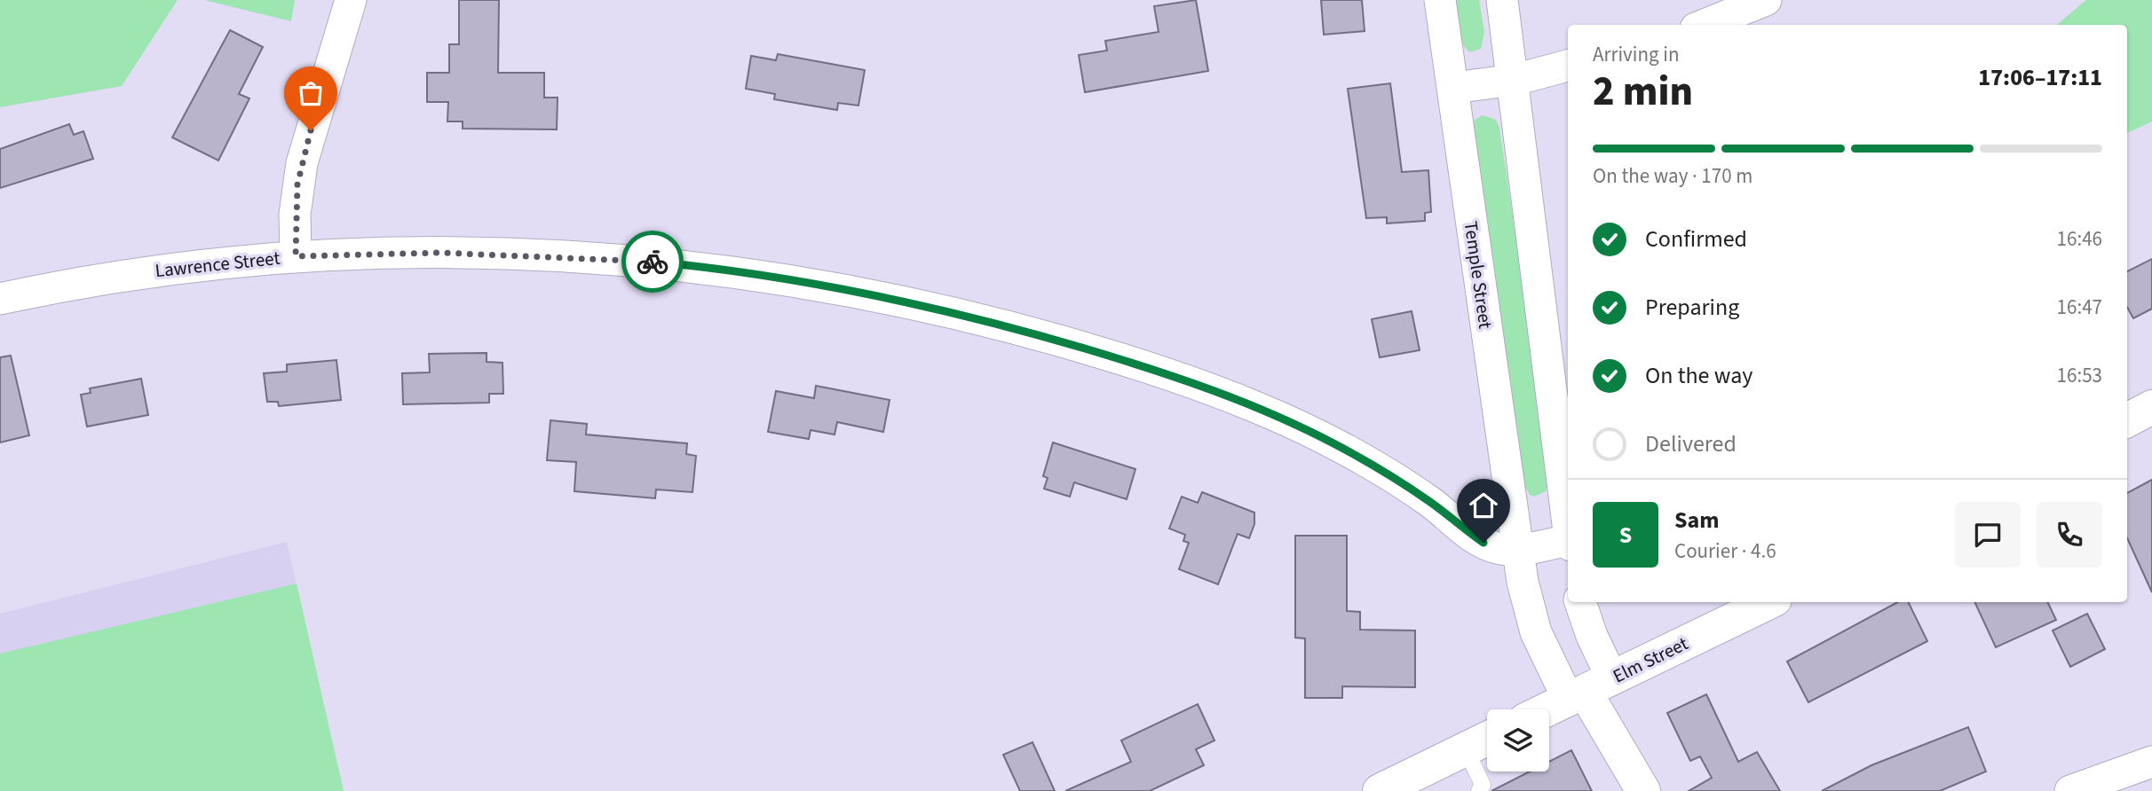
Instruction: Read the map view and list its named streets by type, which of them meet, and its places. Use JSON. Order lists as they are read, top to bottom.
{
  "streets": {
    "street": ["Lawrence Street", "Temple Street", "Elm Street"]
  },
  "crossings": [
    ["Lawrence Street", "Temple Street"],
    ["Temple Street", "Elm Street"]
  ],
  "page": {
    "heading": ["2 min", "Arriving in", "17:06–17:11"],
    "panel": ["Sam", "Courier · 4.6"],
    "bar": "On the way · 170 m",
    "list": [
      ["Confirmed", "16:46"],
      ["Preparing", "16:47"],
      ["On the way", "16:53"],
      "Delivered"
    ],
    "round": "S"
  }
}
